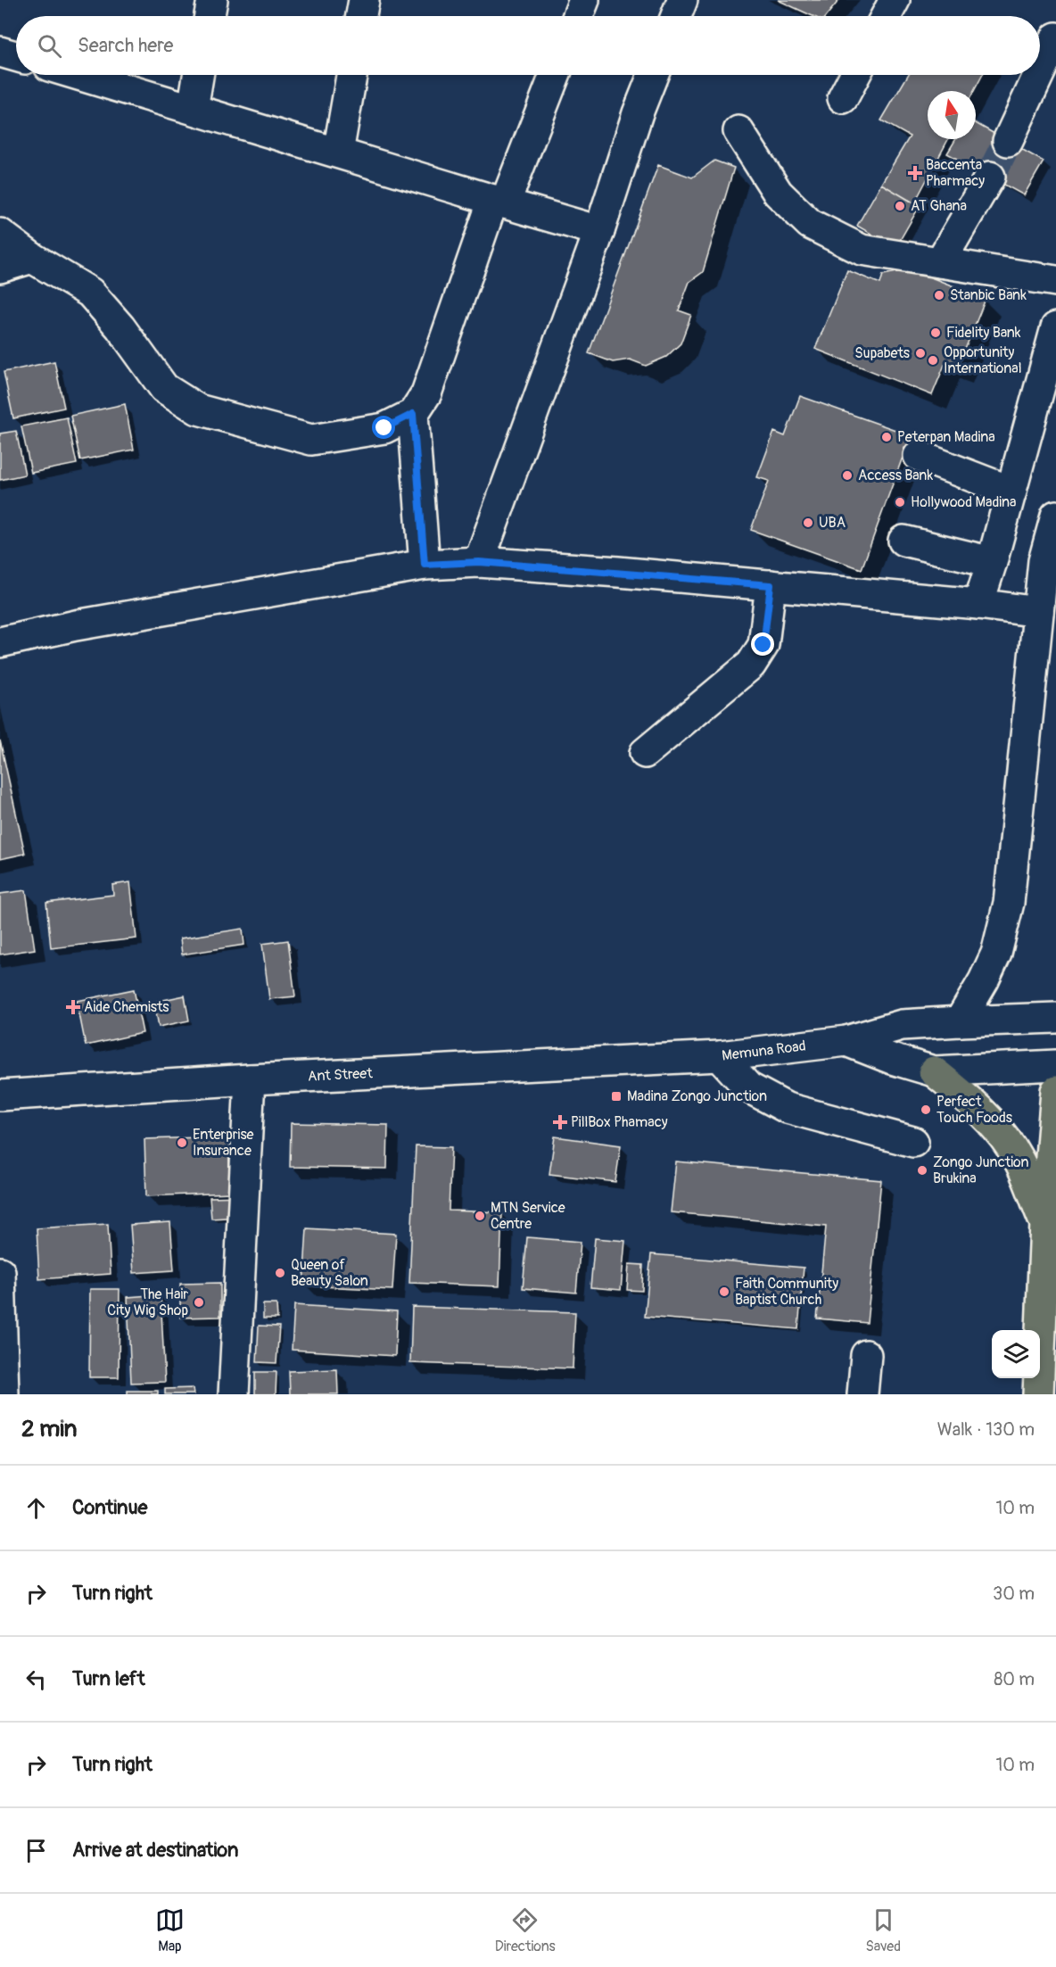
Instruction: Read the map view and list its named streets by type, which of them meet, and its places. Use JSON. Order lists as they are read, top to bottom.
{
  "streets": {
    "street": ["Memuna Road", "Ant Street"]
  },
  "crossings": [
    ["Memuna Road", "Ant Street"]
  ],
  "places": {
    "health": ["Baccenta Pharmacy", "Aide Chemists", "PillBox Phamacy"],
    "other": [
      "AT Ghana",
      "Stanbic Bank",
      "Fidelity Bank",
      "Supabets",
      "Opportunity International",
      "Peterpan Madina",
      "Access Bank",
      "Hollywood Madina",
      "UBA",
      "Perfect Touch Foods",
      "Enterprise Insurance",
      "Zongo Junction Brukina",
      "MTN Service Centre",
      "Queen of Beauty Salon",
      "Faith Community Baptist Church",
      "The Hair City Wig Shop"
    ],
    "transit": ["Madina Zongo Junction"]
  },
  "north": "top",
  "page": {
    "search": "Search here",
    "heading": ["2 min", "Walk · 130 m"],
    "list": [
      ["Continue", "10 m"],
      ["Turn right", "30 m"],
      ["Turn left", "80 m"],
      ["Turn right", "10 m"],
      "Arrive at destination"
    ],
    "nav": ["Map", "Directions", "Saved"]
  }
}
